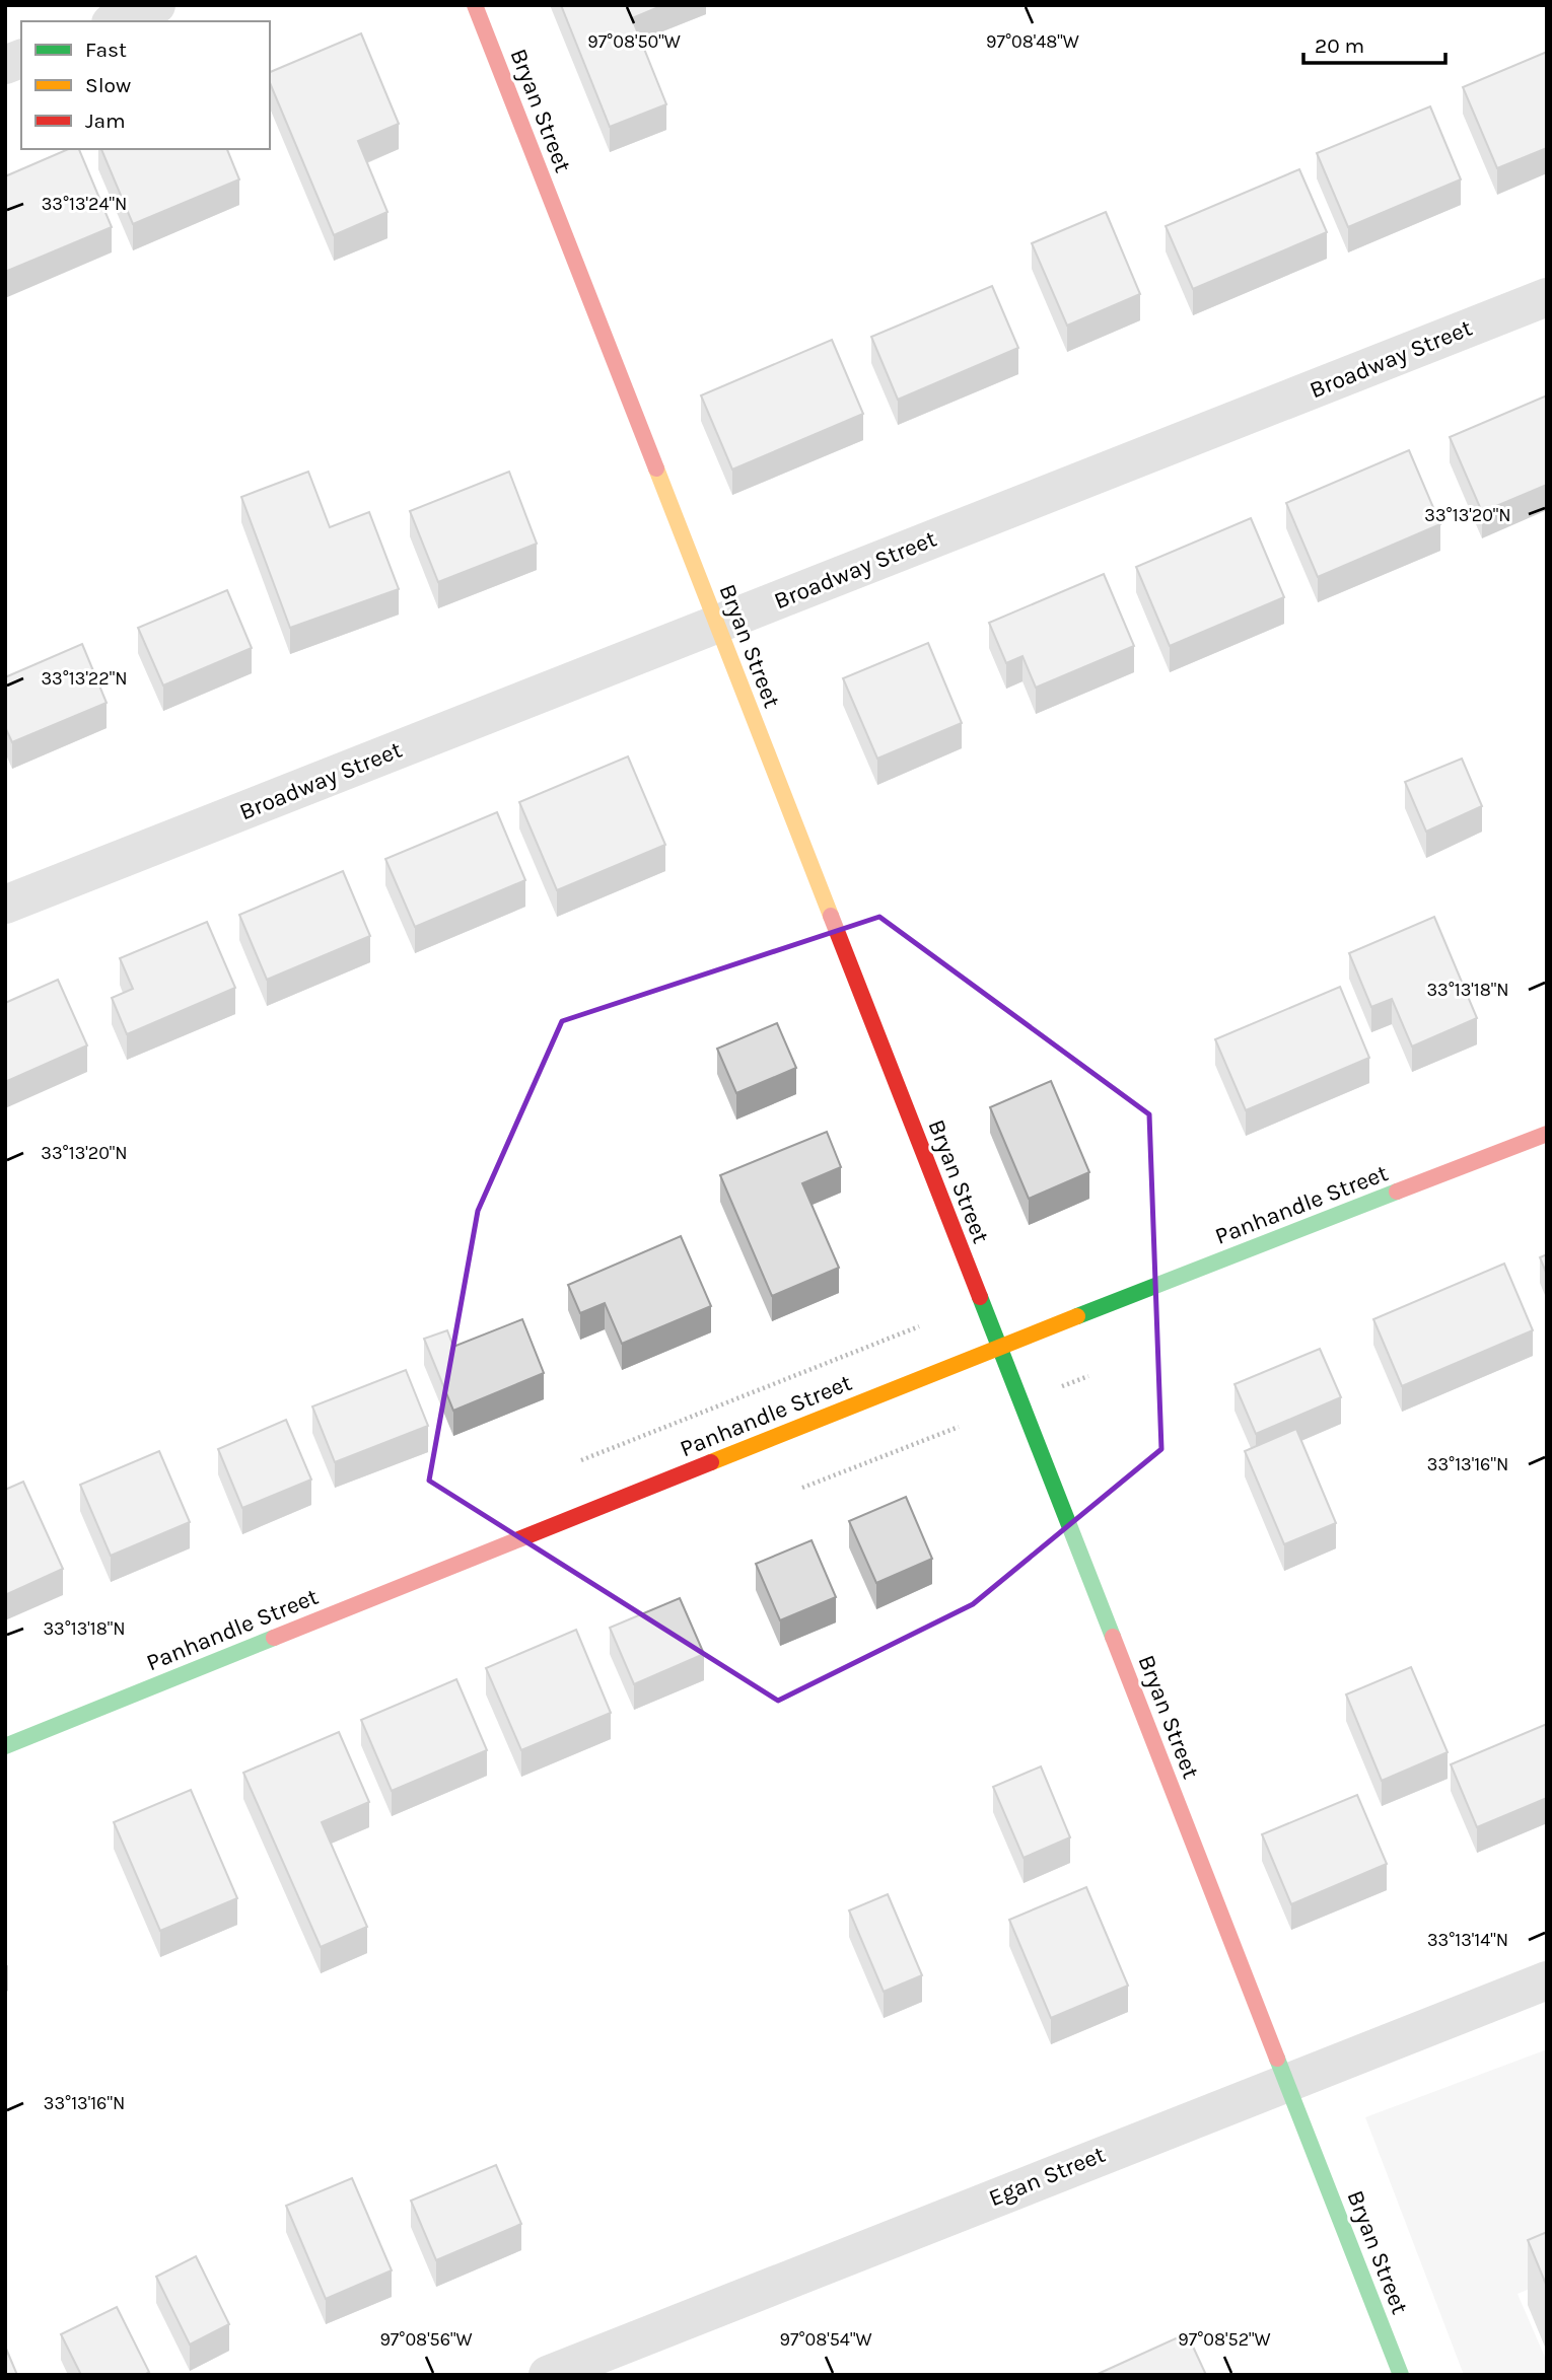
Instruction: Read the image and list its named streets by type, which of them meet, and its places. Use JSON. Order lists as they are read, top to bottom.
{
  "streets": {
    "street": [
      "Bryan Street",
      "Broadway Street",
      "Panhandle Street",
      "Egan Street"
    ]
  },
  "crossings": [
    ["Bryan Street", "Broadway Street"],
    ["Bryan Street", "Panhandle Street"],
    ["Bryan Street", "Egan Street"]
  ],
  "legend": ["Fast", "Slow", "Jam"],
  "scale_bar": "20 m",
  "coordinates": [
    "97°08'50\"W",
    "97°08'48\"W",
    "33°13'24\"N",
    "33°13'20\"N",
    "33°13'22\"N",
    "33°13'18\"N",
    "33°13'16\"N",
    "33°13'14\"N",
    "97°08'56\"W",
    "97°08'54\"W",
    "97°08'52\"W"
  ]
}
